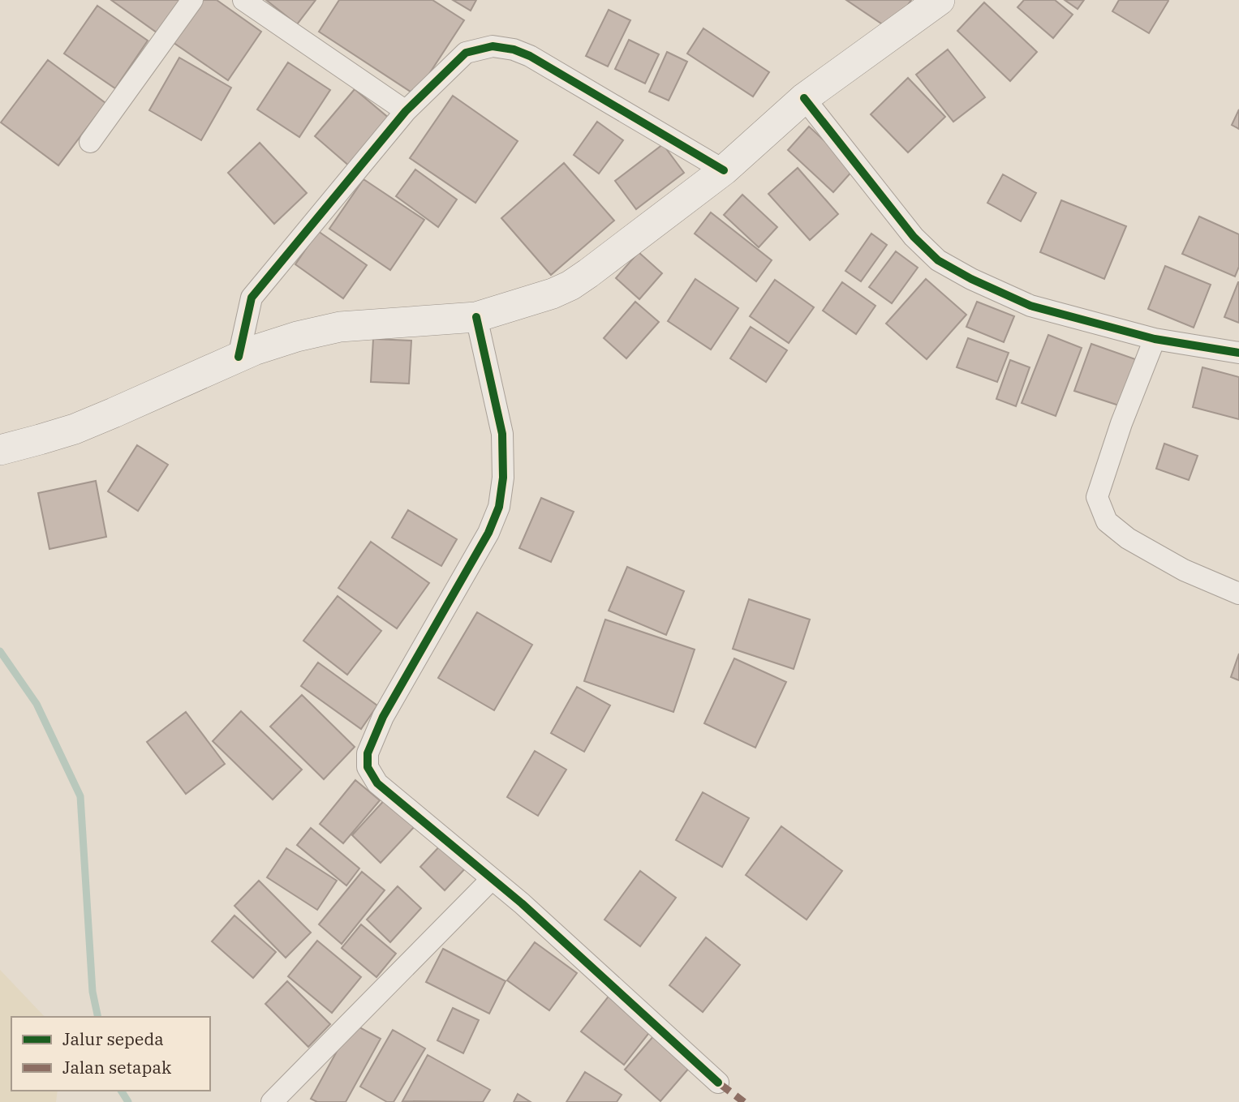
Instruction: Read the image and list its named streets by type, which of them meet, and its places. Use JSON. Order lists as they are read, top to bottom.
{
  "legend": ["Jalur sepeda", "Jalan setapak"]
}
